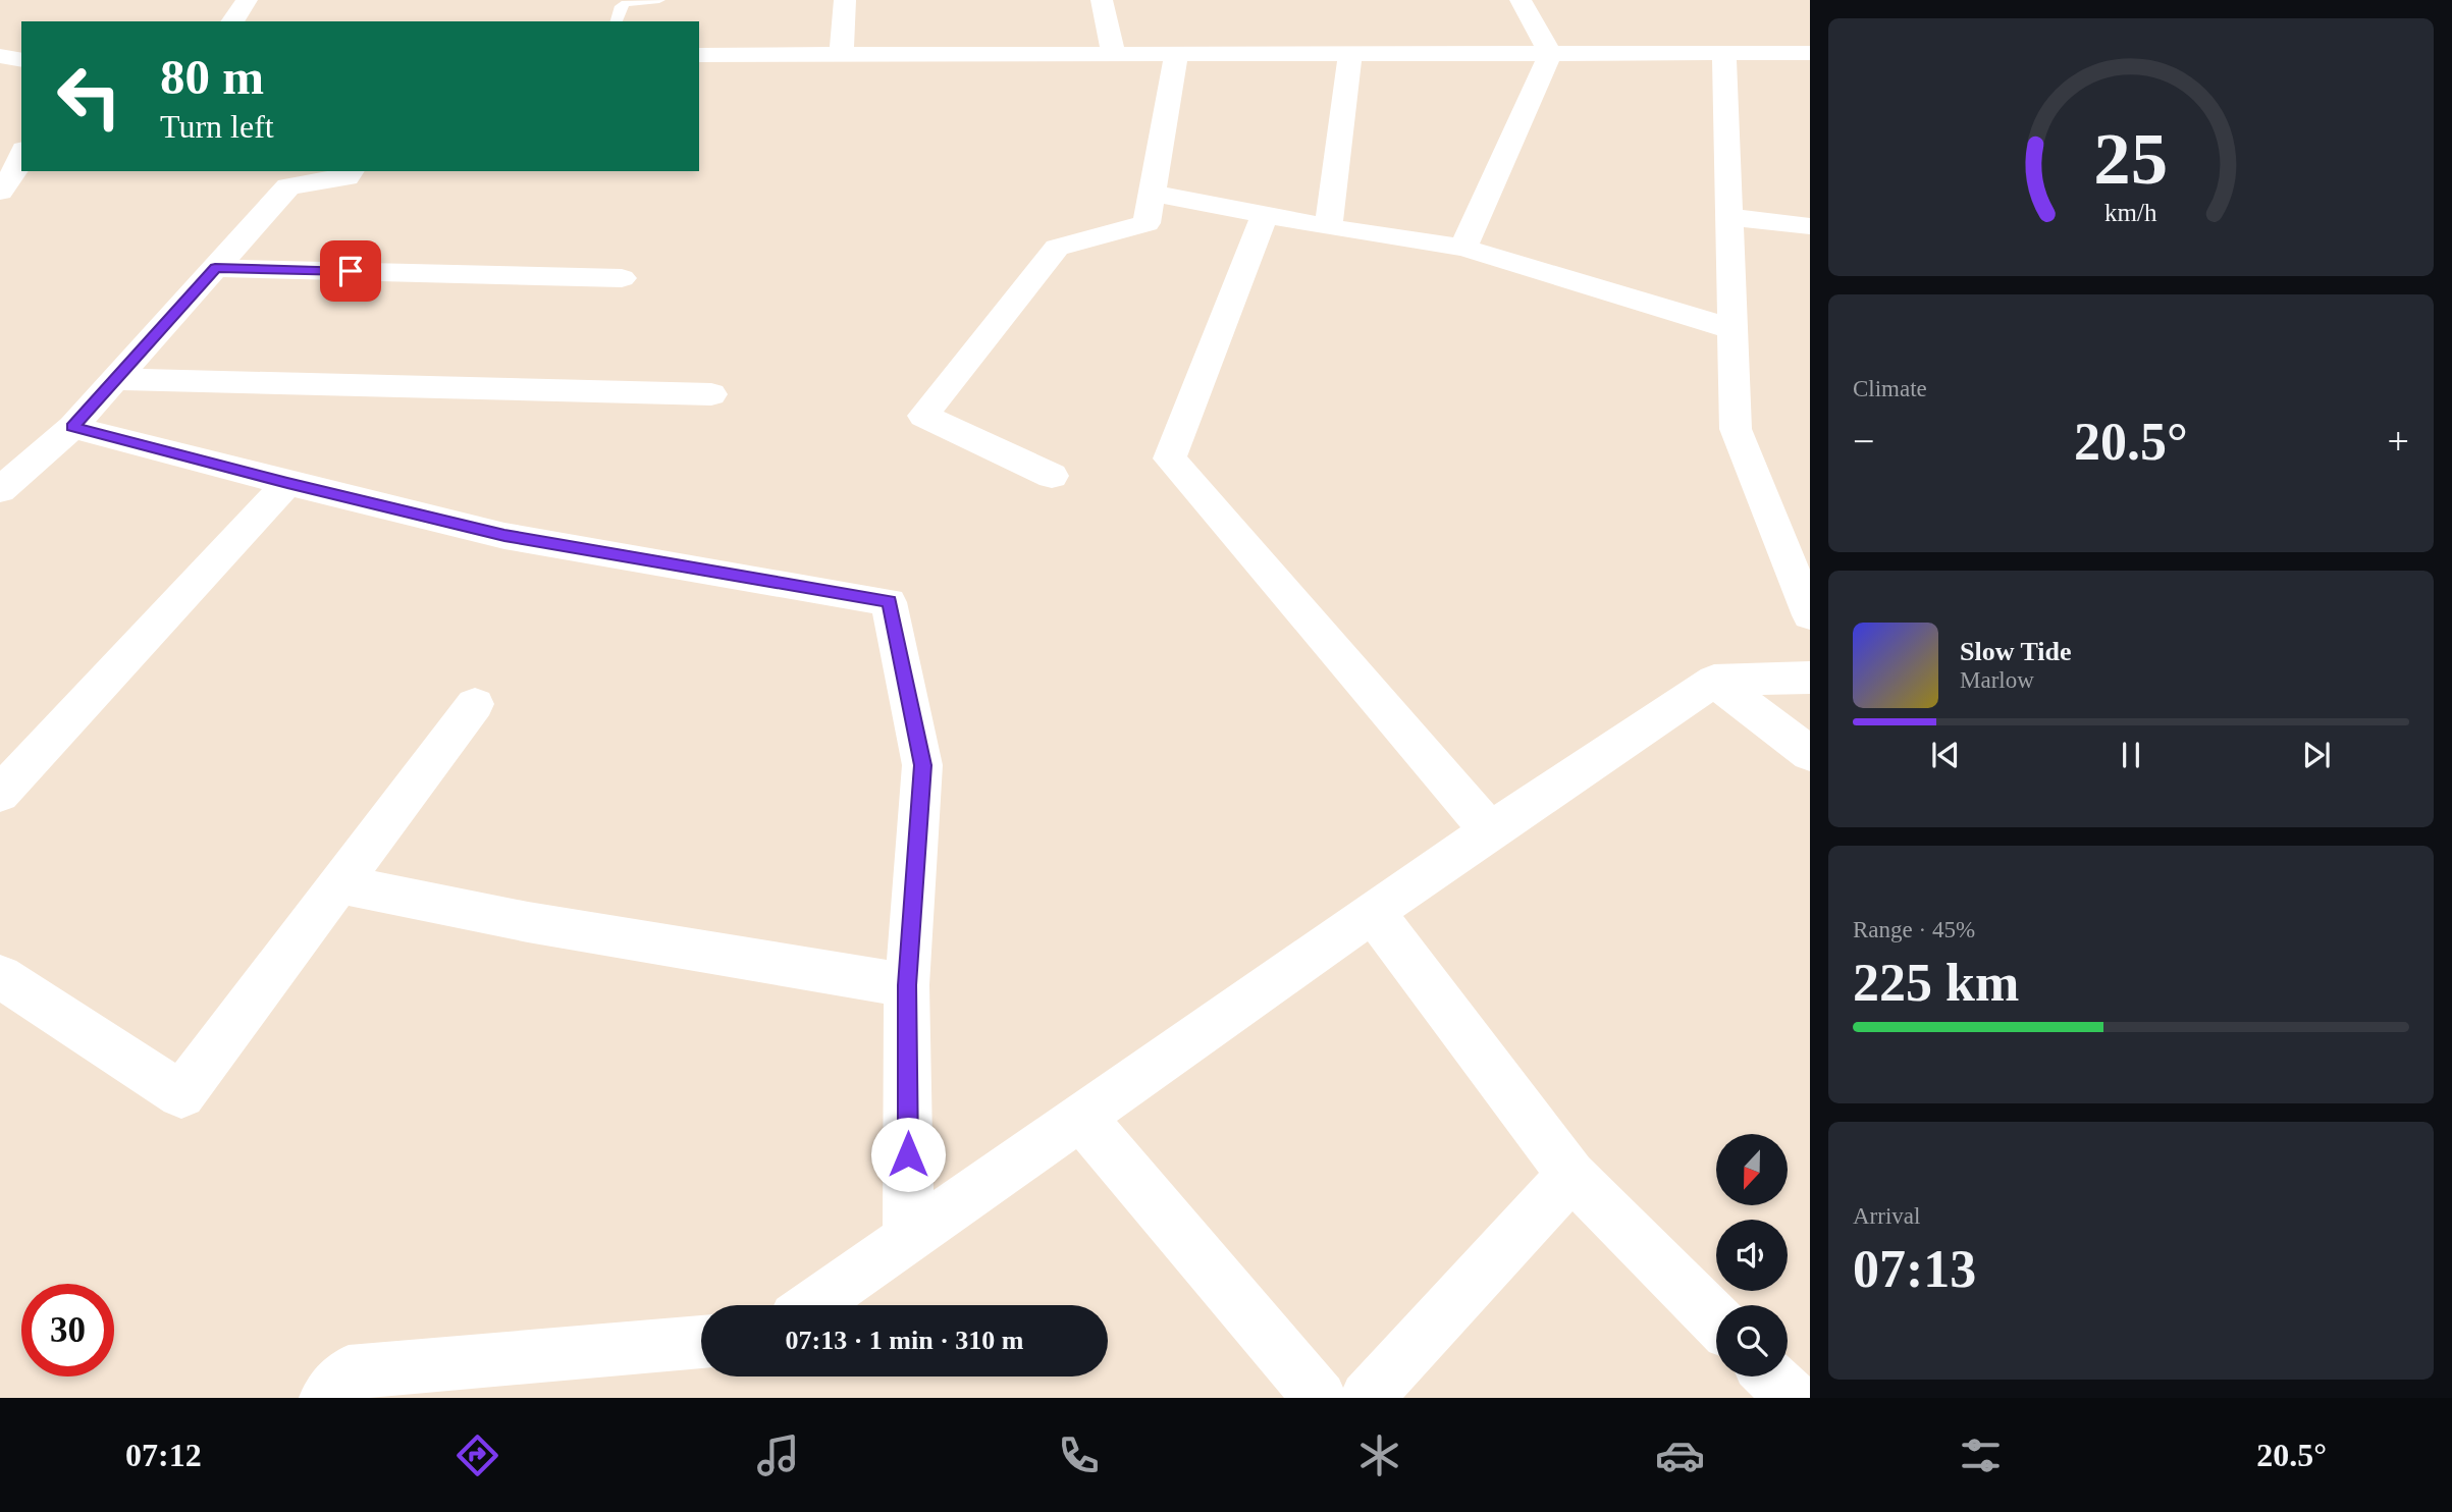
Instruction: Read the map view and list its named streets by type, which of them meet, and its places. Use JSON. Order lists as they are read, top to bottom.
{
  "north": "bottom",
  "page": {
    "turn": ["80 m", "Turn left"],
    "tile": [
      "Climate",
      ["Range · 45%", "225 km"],
      ["Arrival", "07:13"]
    ],
    "heat": ["−", "20.5°", "+"],
    "song": ["Slow Tide", "Marlow"],
    "limit": "30",
    "trip": "07:13 · 1 min · 310 m",
    "tabs": ["07:12", "20.5°"],
    "gauge": ["25", "km/h"]
  }
}
